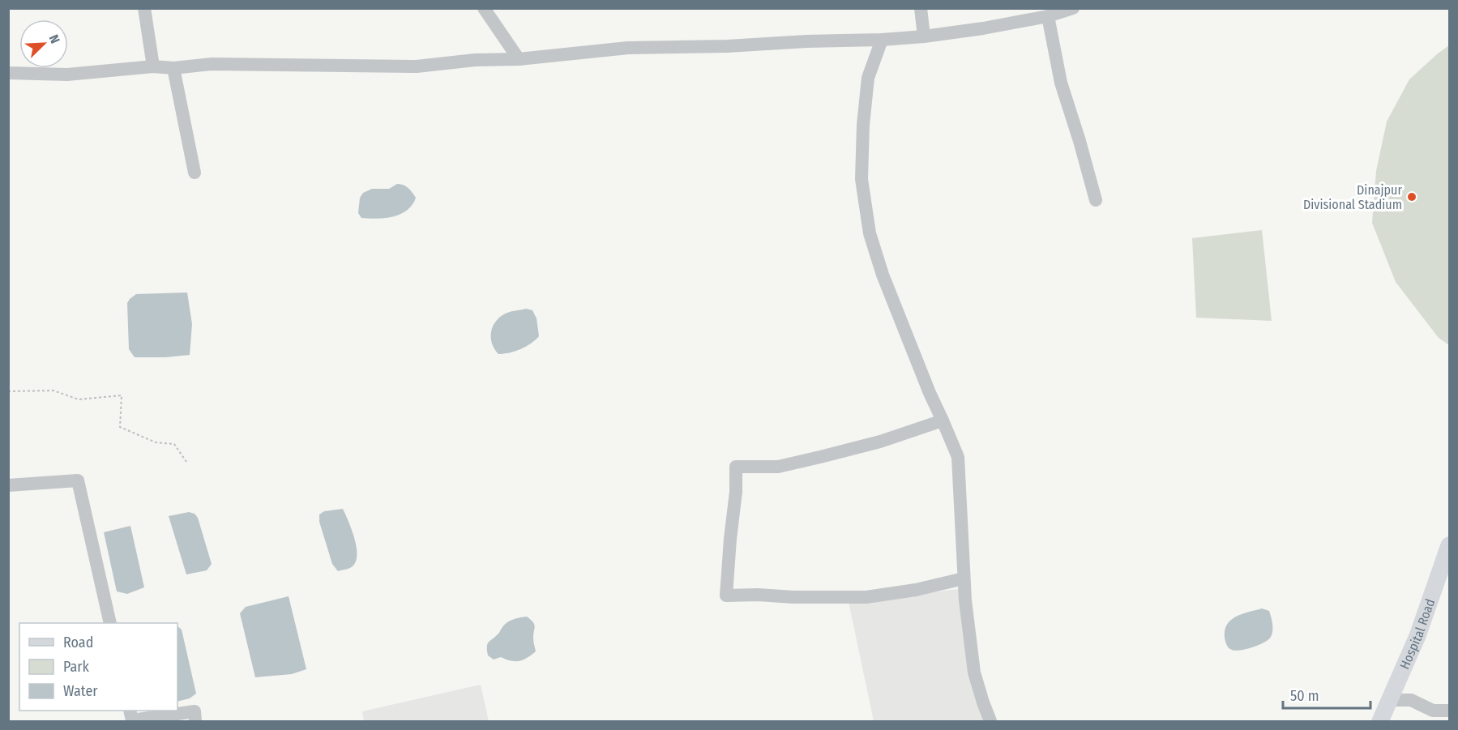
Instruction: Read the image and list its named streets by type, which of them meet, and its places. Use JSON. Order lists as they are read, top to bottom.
{
  "streets": {
    "main road": ["Hospital Road"]
  },
  "places": ["Dinajpur Divisional Stadium"],
  "legend": ["Road", "Park", "Water"],
  "scale_bar": "50 m",
  "north": "top right"
}
